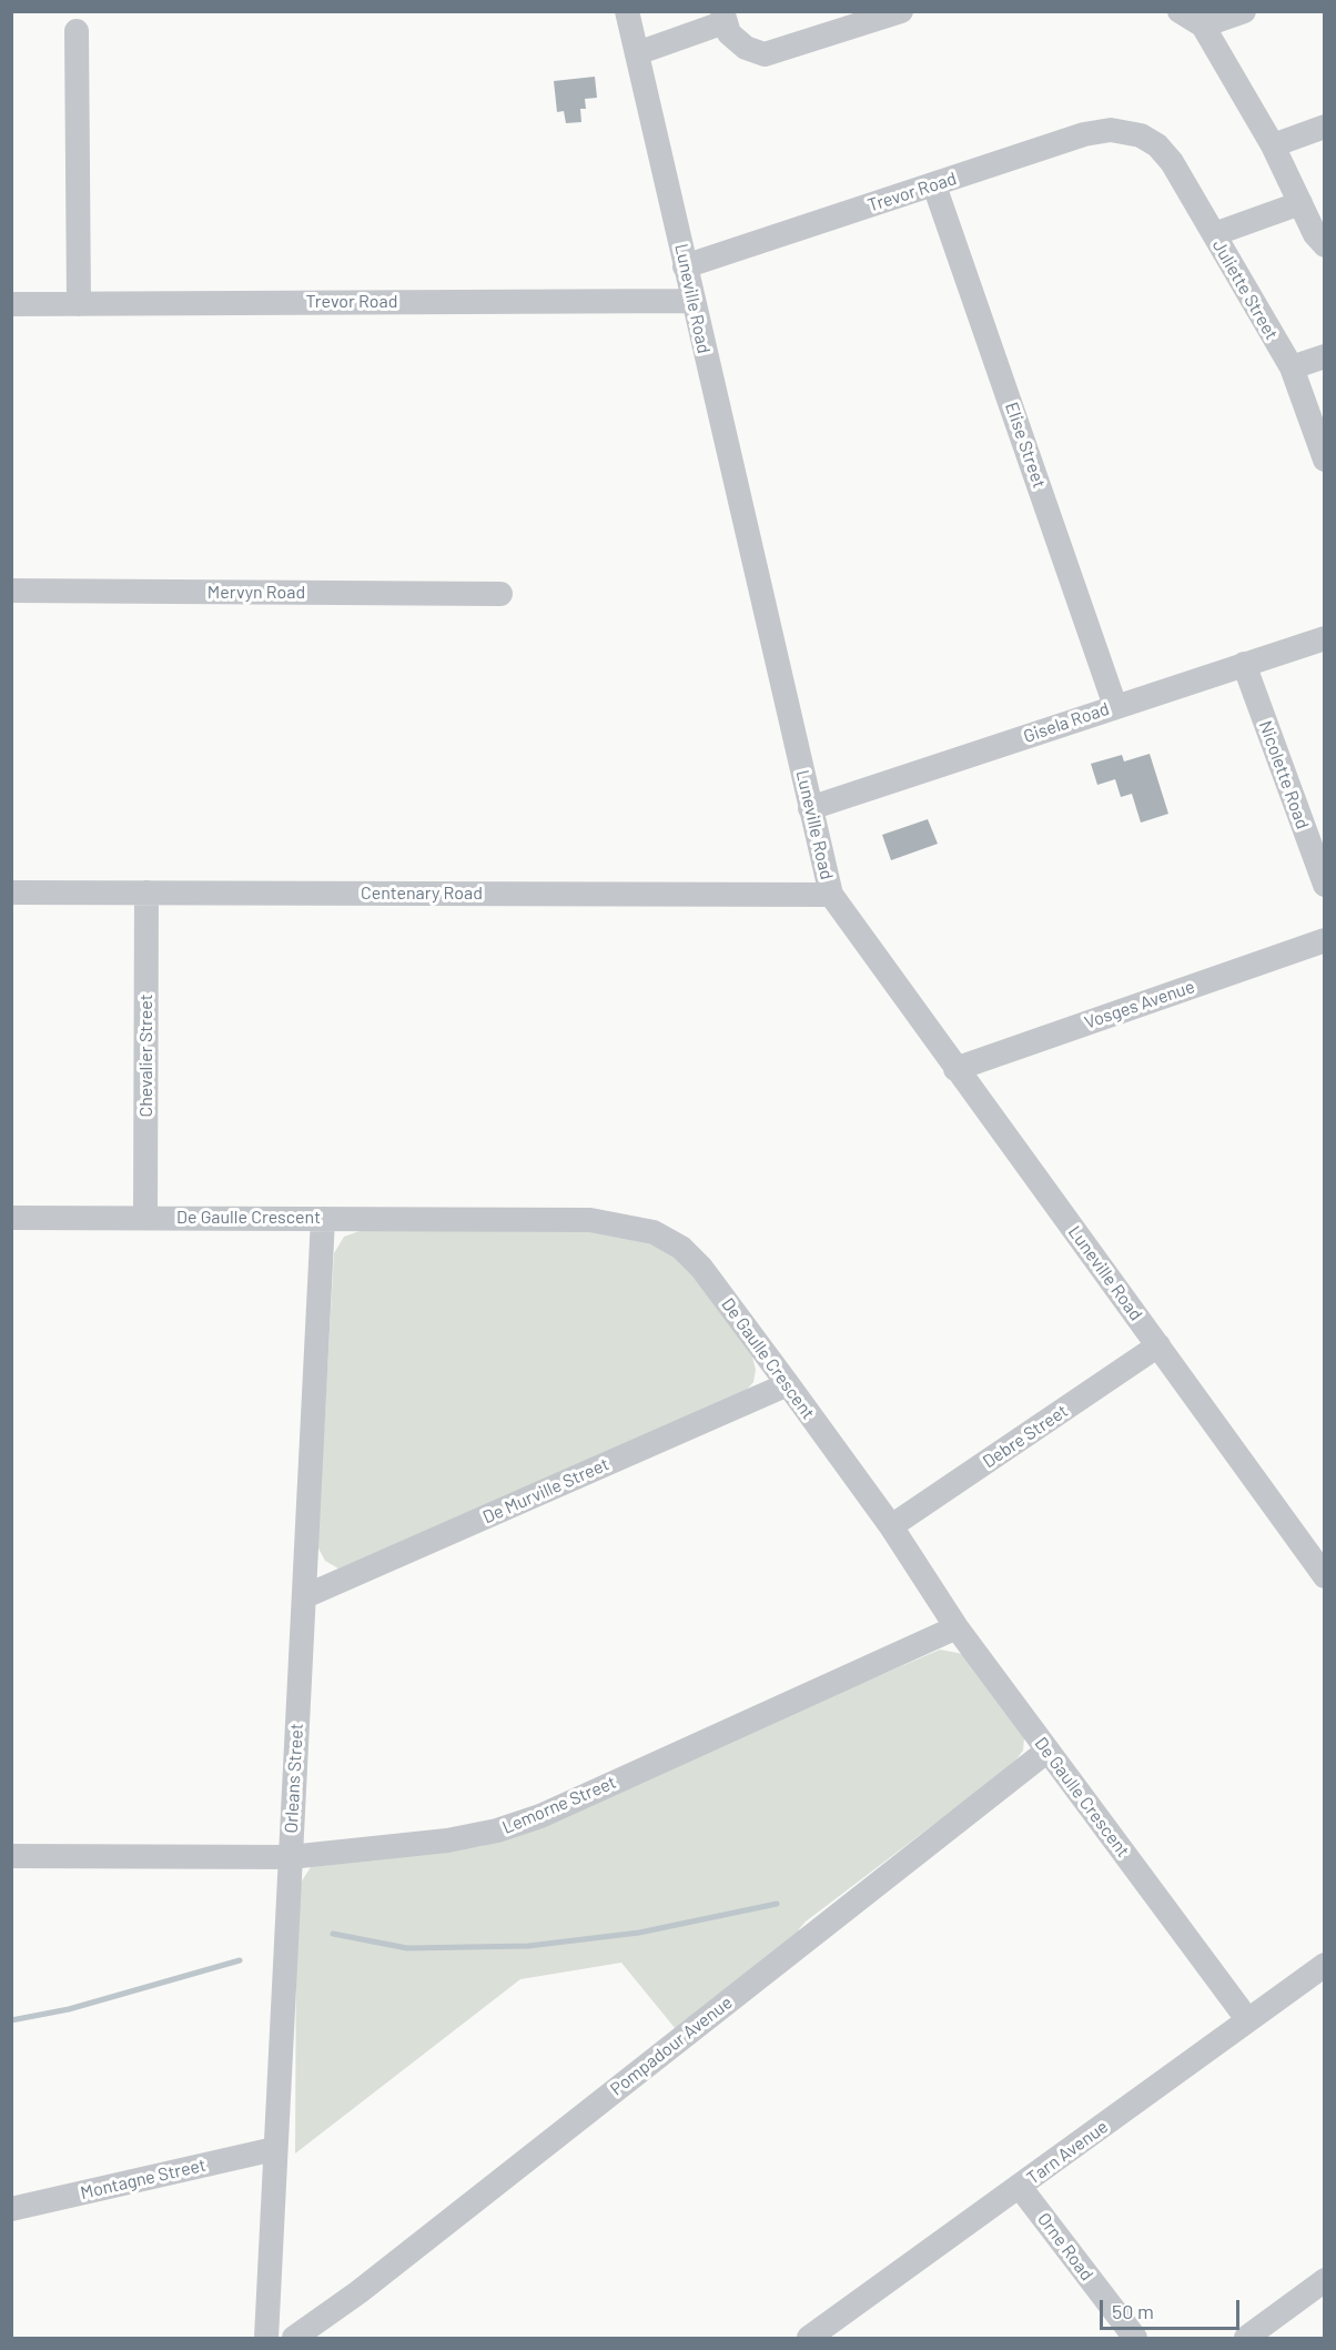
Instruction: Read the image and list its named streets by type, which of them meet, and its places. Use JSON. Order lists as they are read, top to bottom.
{
  "streets": {
    "street": [
      "Trevor Road",
      "Juliette Street",
      "Luneville Road",
      "Elise Street",
      "Mervyn Road",
      "Gisela Road",
      "Nicolette Road",
      "Centenary Road",
      "Vosges Avenue",
      "Chevalier Street",
      "De Gaulle Crescent",
      "Debre Street",
      "De Murville Street",
      "Orleans Street",
      "Lemorne Street",
      "Pompadour Avenue",
      "Tarn Avenue",
      "Montagne Street",
      "Orne Road"
    ]
  },
  "crossings": [
    ["Trevor Road", "Juliette Street"],
    ["Trevor Road", "Luneville Road"],
    ["Trevor Road", "Elise Street"],
    ["Luneville Road", "Gisela Road"],
    ["Luneville Road", "Centenary Road"],
    ["Luneville Road", "Vosges Avenue"],
    ["Luneville Road", "Debre Street"],
    ["Elise Street", "Gisela Road"],
    ["Gisela Road", "Nicolette Road"],
    ["Centenary Road", "Chevalier Street"],
    ["Chevalier Street", "De Gaulle Crescent"],
    ["De Gaulle Crescent", "Debre Street"],
    ["De Gaulle Crescent", "De Murville Street"],
    ["De Gaulle Crescent", "Orleans Street"],
    ["De Gaulle Crescent", "Lemorne Street"],
    ["De Gaulle Crescent", "Pompadour Avenue"],
    ["De Gaulle Crescent", "Tarn Avenue"],
    ["De Murville Street", "Orleans Street"],
    ["Orleans Street", "Lemorne Street"],
    ["Orleans Street", "Montagne Street"],
    ["Tarn Avenue", "Orne Road"]
  ],
  "scale_bar": "50 m"
}
